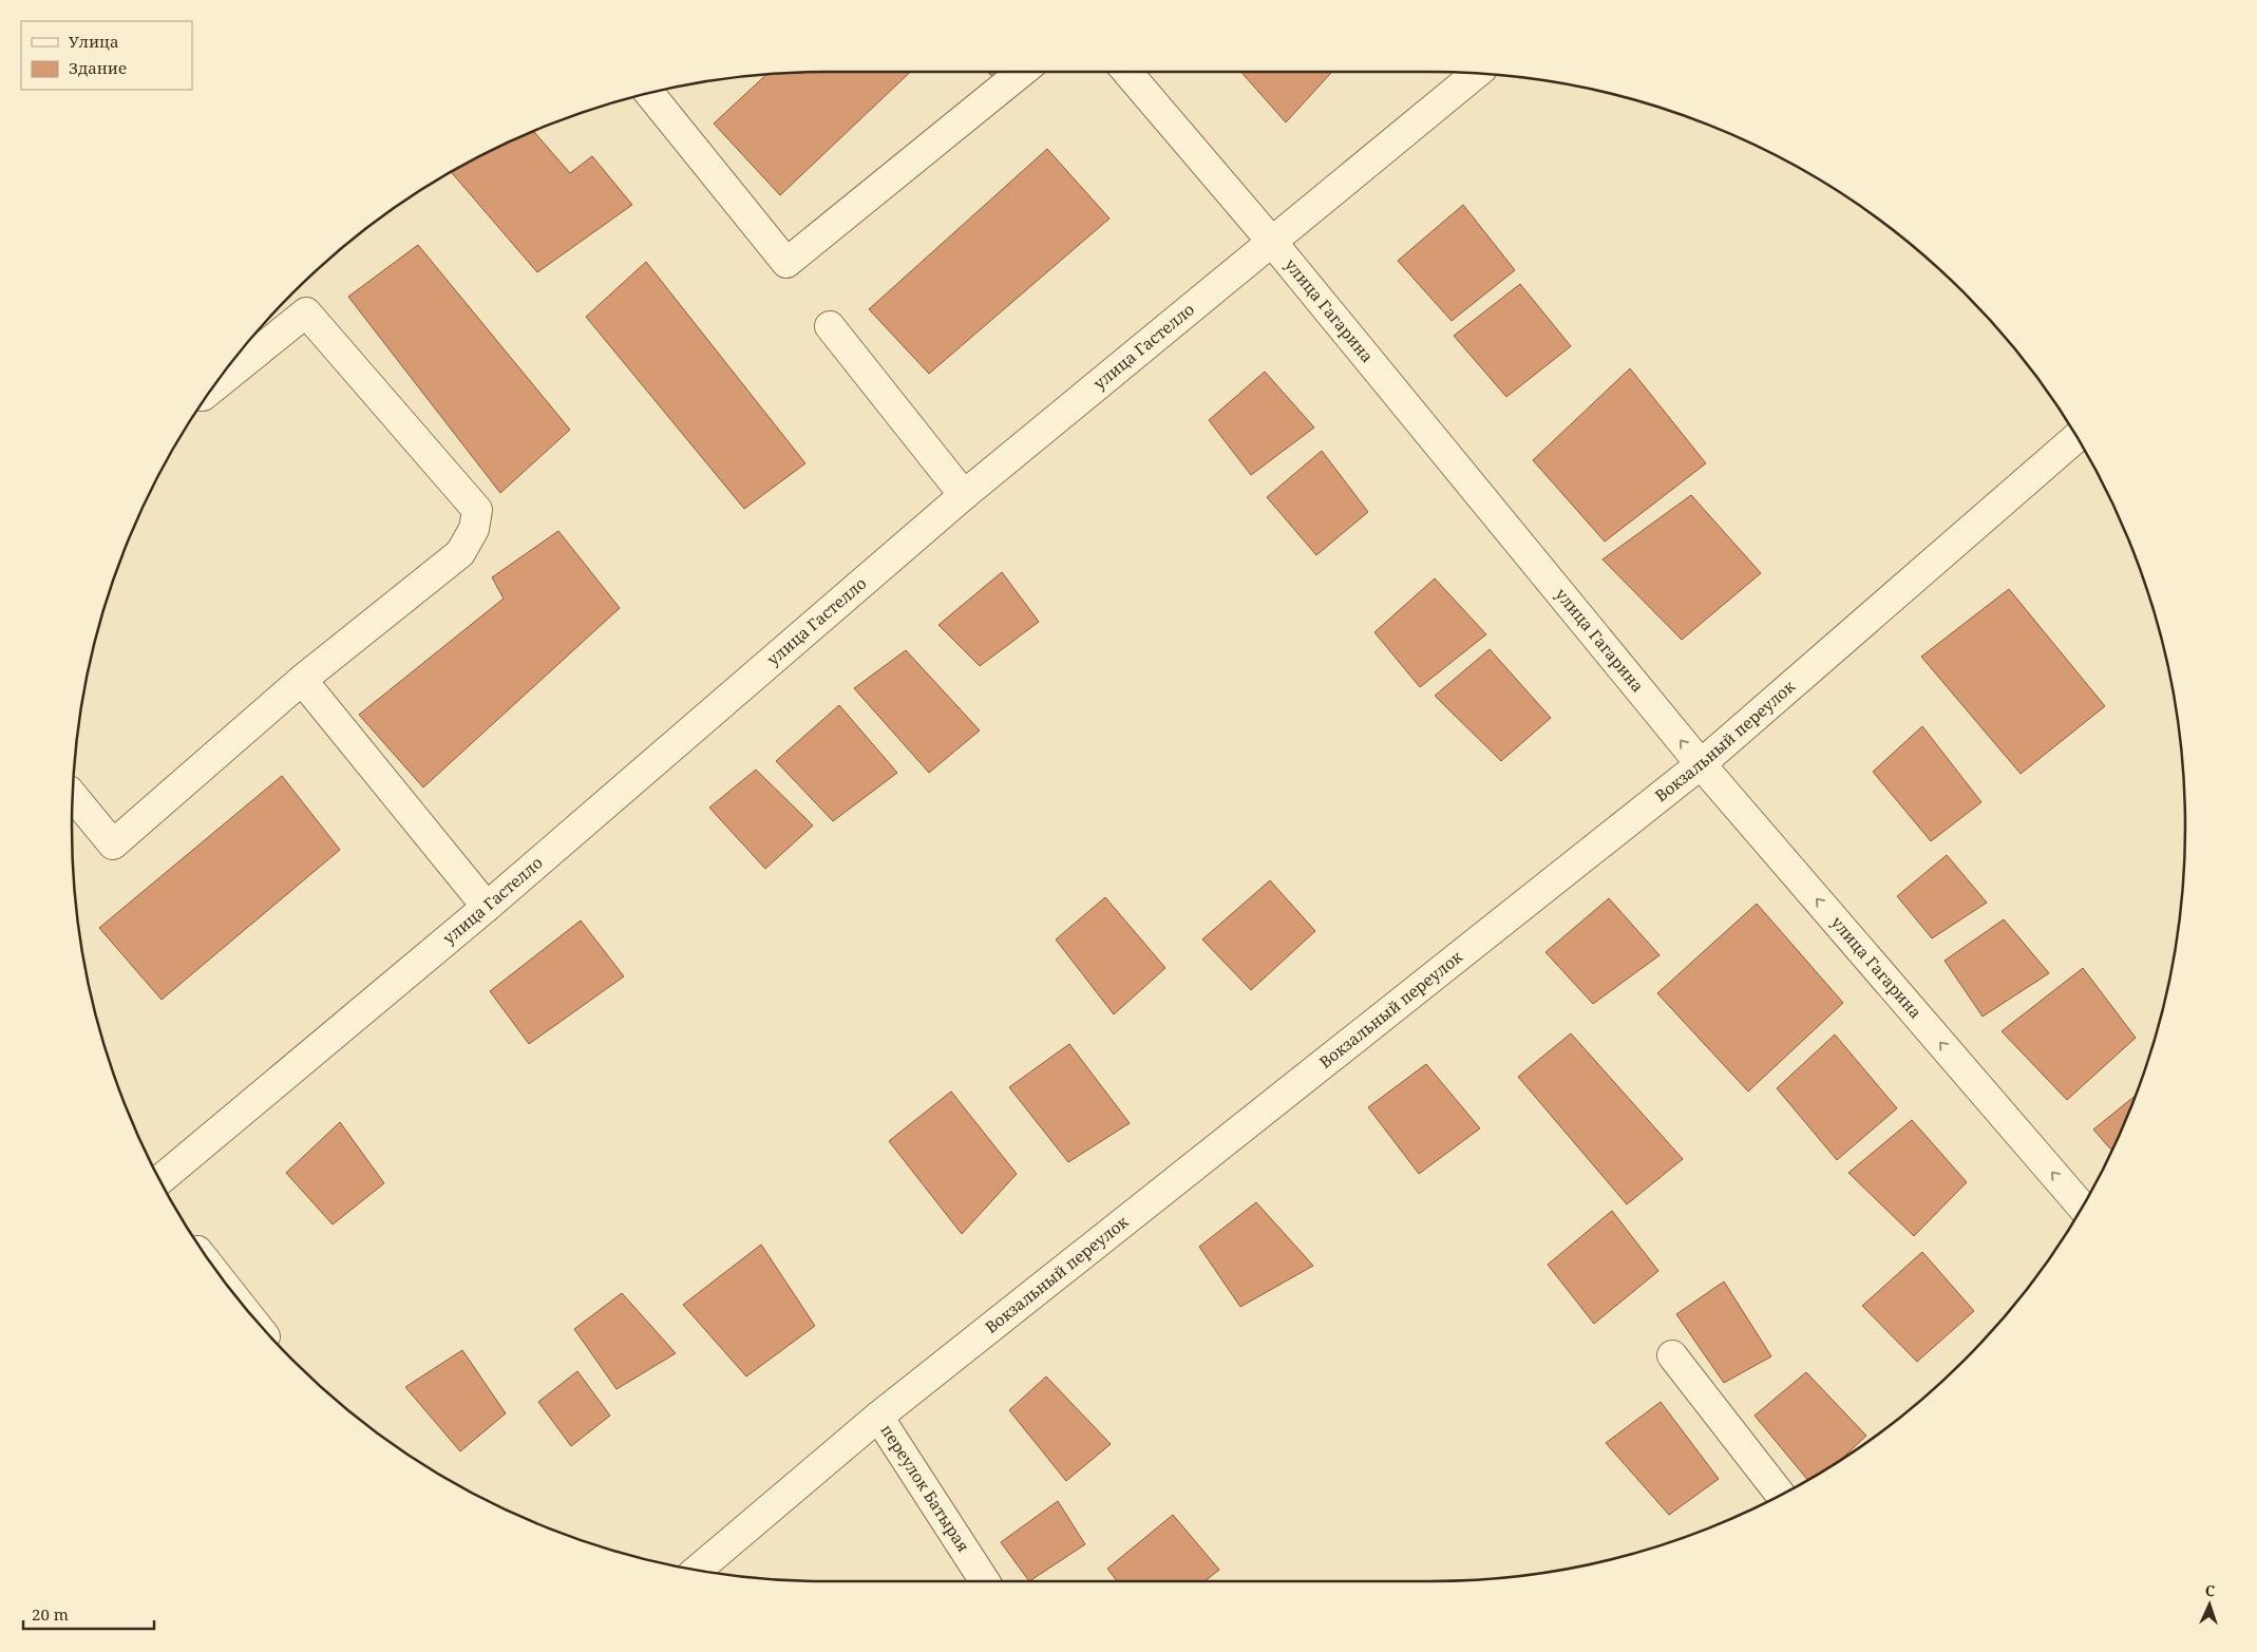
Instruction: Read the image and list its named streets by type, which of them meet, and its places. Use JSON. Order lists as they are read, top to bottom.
{
  "streets": {
    "street": [
      "улица Гагарина",
      "улица Гастелло",
      "Вокзальный переулок",
      "переулок Батырая"
    ]
  },
  "crossings": [
    ["улица Гагарина", "улица Гастелло"],
    ["улица Гагарина", "Вокзальный переулок"],
    ["Вокзальный переулок", "переулок Батырая"]
  ],
  "one_way": ["улица Гагарина"],
  "legend": ["Улица", "Здание"],
  "scale_bar": "20 m",
  "north": "top"
}
